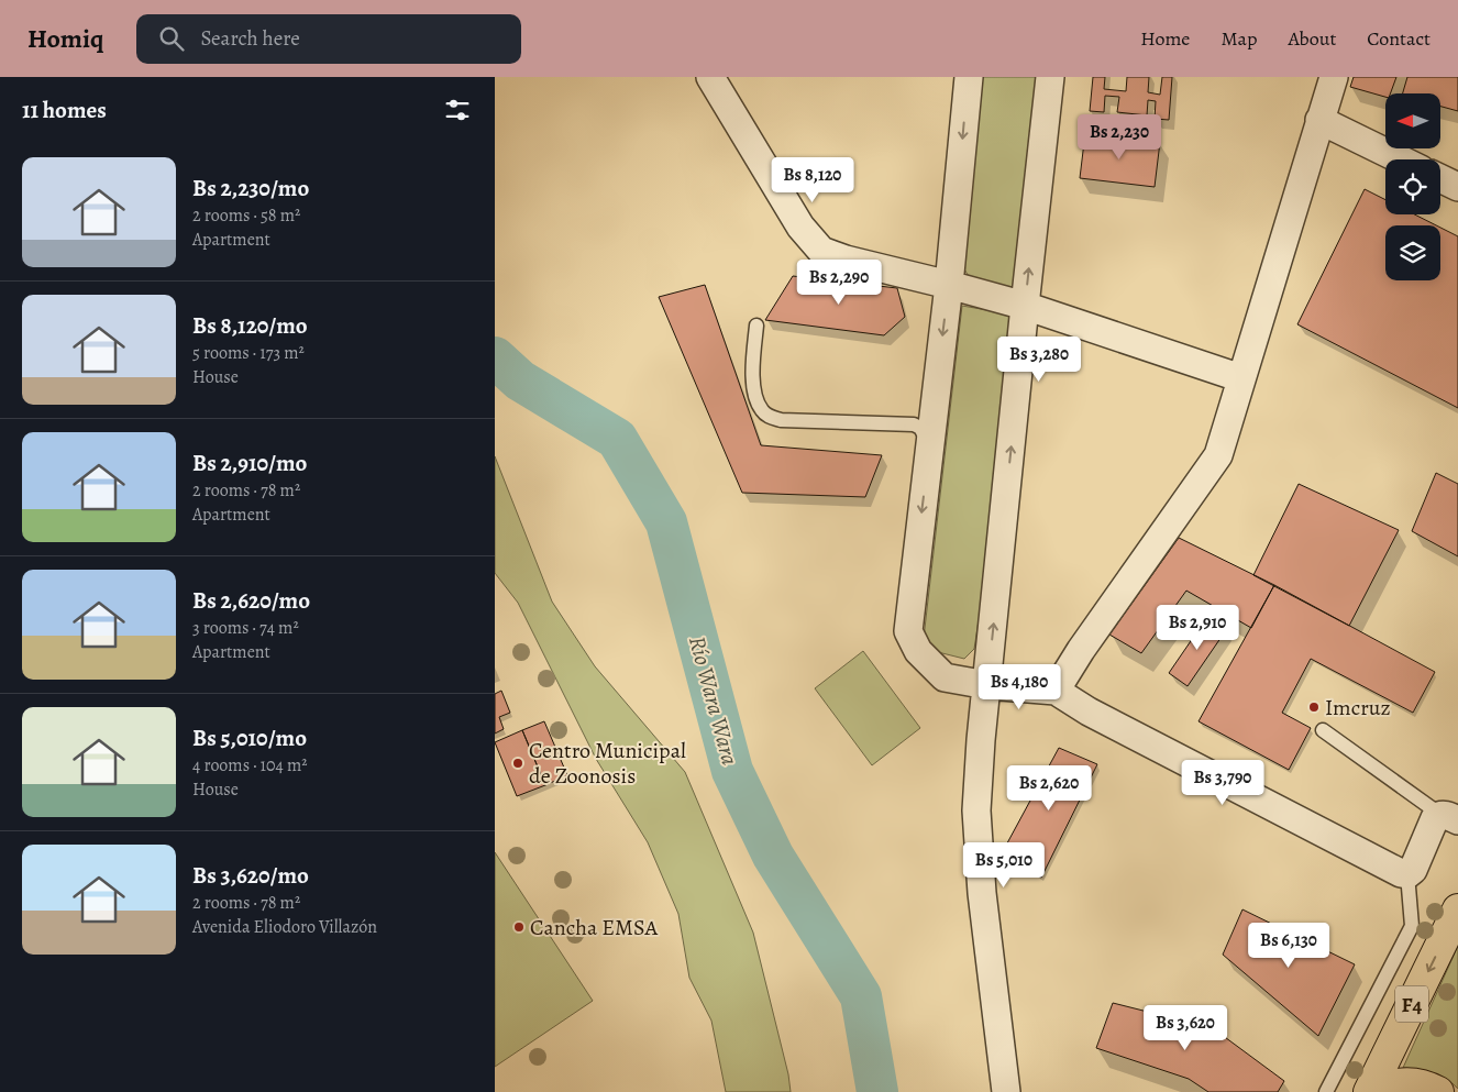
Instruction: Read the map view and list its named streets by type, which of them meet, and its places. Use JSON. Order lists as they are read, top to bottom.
{
  "streets": {
    "highway": ["F4"]
  },
  "water": ["Río Wara Wara"],
  "places": ["Imcruz", "Centro Municipal de Zoonosis", "Cancha EMSA"],
  "north": "left",
  "page": {
    "header": "Homiq",
    "search": "Search here",
    "nav": [
      "Home",
      "Map",
      "About",
      "Contact"
    ],
    "heading": "11 homes",
    "price": [
      "Bs 2,230",
      "Bs 8,120",
      "Bs 2,290",
      "Bs 3,280",
      "Bs 2,910",
      "Bs 4,180",
      "Bs 3,790",
      "Bs 2,620",
      "Bs 5,010",
      "Bs 6,130",
      "Bs 3,620"
    ],
    "list": [
      {
        "name": "Bs 2,230/mo",
        "note": "2 rooms · 58 m² · Apartment"
      },
      {
        "name": "Bs 8,120/mo",
        "note": "5 rooms · 173 m² · House"
      },
      {
        "name": "Bs 2,910/mo",
        "note": "2 rooms · 78 m² · Apartment"
      },
      {
        "name": "Bs 2,620/mo",
        "note": "3 rooms · 74 m² · Apartment"
      },
      {
        "name": "Bs 5,010/mo",
        "note": "4 rooms · 104 m² · House"
      },
      {
        "name": "Bs 3,620/mo",
        "note": "2 rooms · 78 m² · Avenida Eliodoro Villazón"
      }
    ]
  }
}
